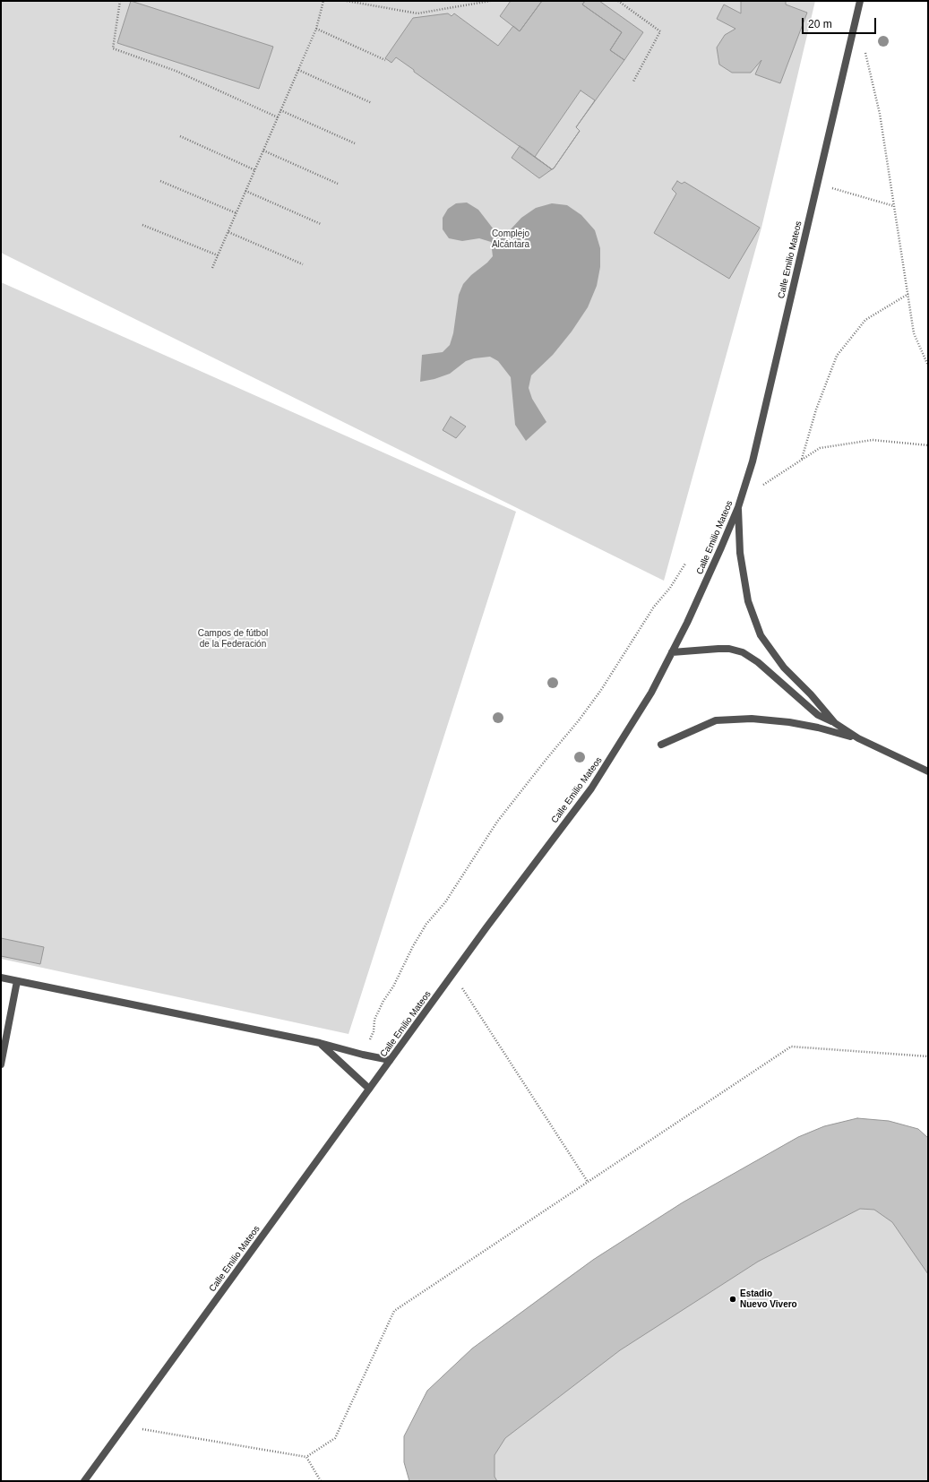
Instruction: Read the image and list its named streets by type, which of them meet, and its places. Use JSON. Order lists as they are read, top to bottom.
{
  "streets": {
    "street": ["Calle Emilio Mateos"]
  },
  "parks": ["Complejo Alcántara", "Campos de fútbol de la Federación"],
  "places": ["Estadio Nuevo Vivero"],
  "scale_bar": "20 m"
}
